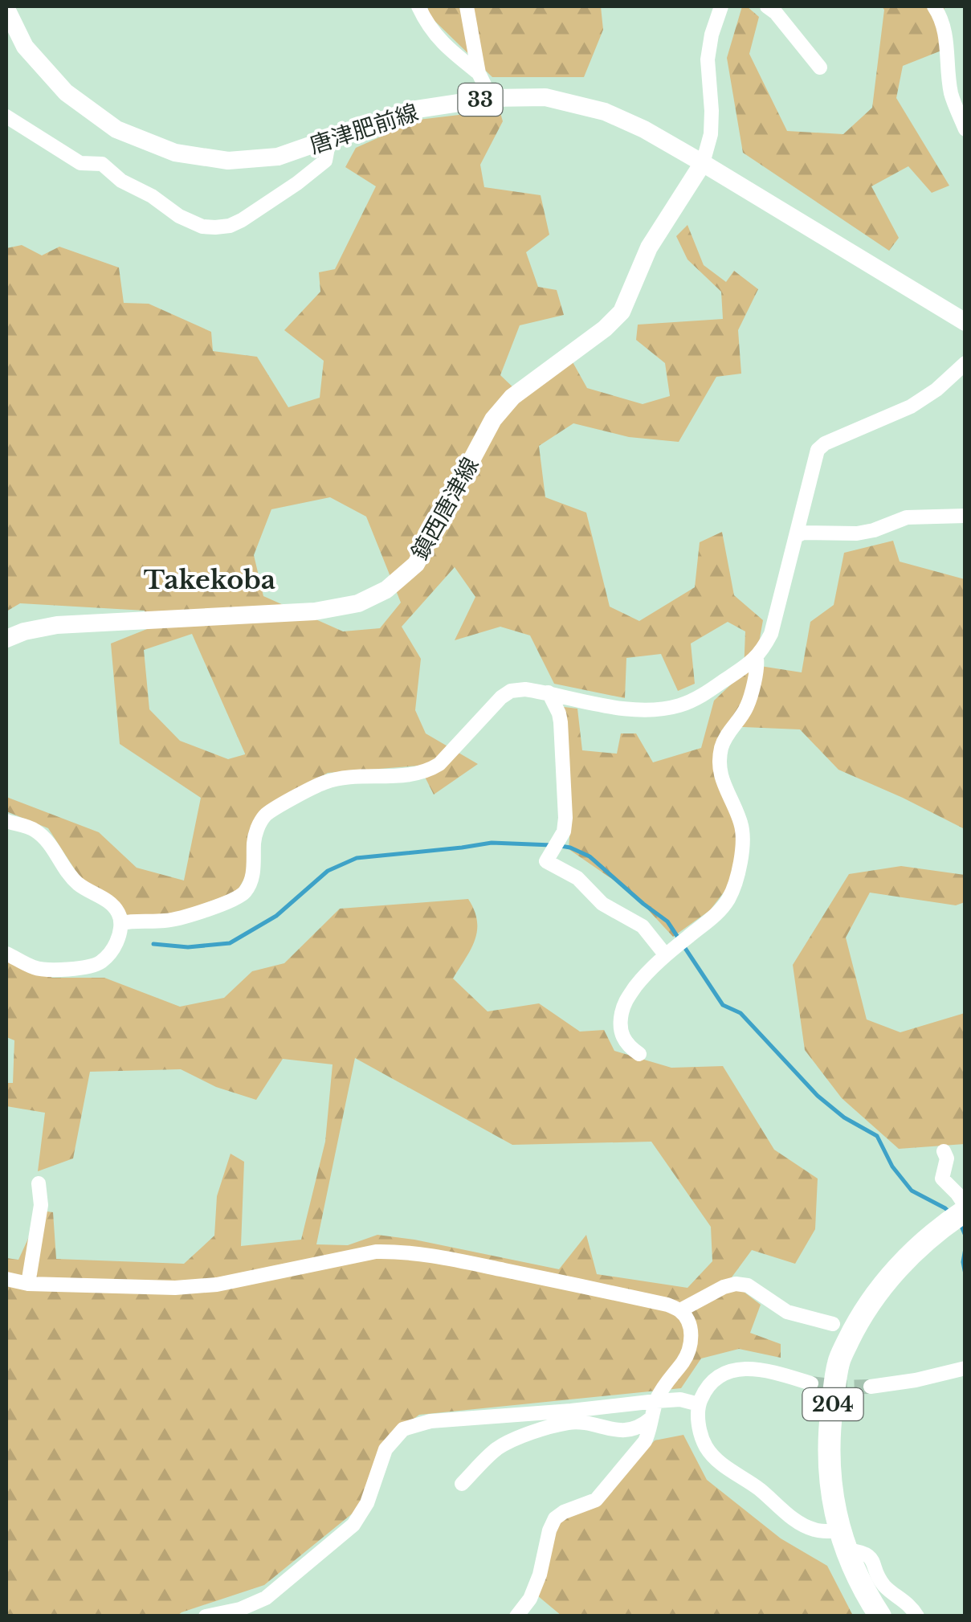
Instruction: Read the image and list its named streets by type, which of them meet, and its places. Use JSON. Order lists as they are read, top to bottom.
{
  "streets": {
    "highway": ["204"],
    "main road": ["33", "唐津肥前線", "鎮西唐津線"]
  },
  "crossings": [
    ["唐津肥前線", "鎮西唐津線"]
  ],
  "districts": ["Takekoba"]
}
